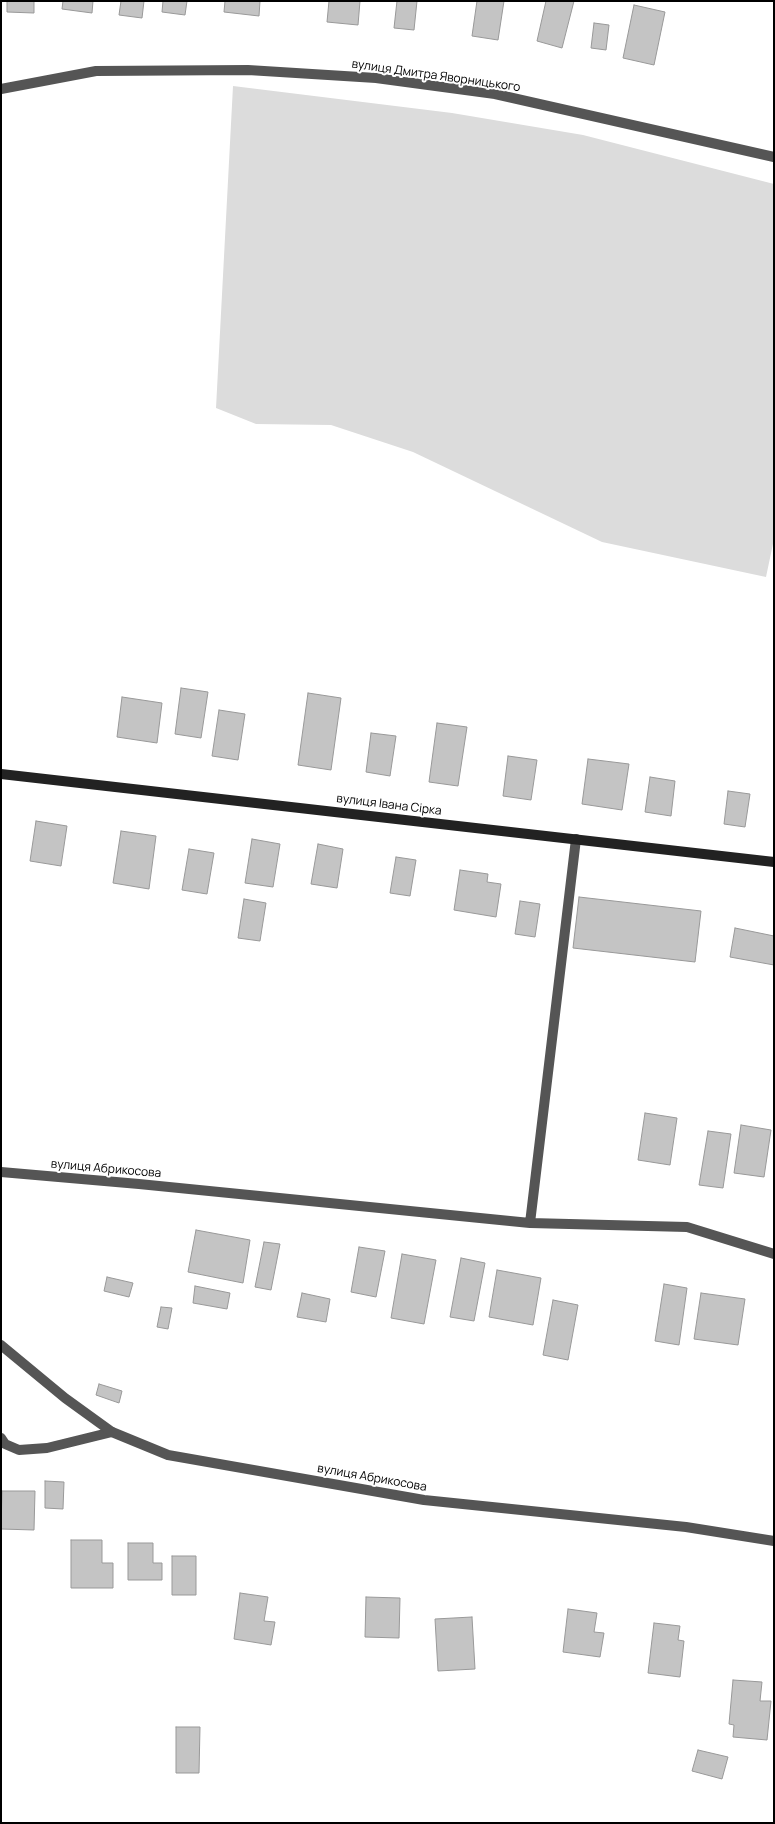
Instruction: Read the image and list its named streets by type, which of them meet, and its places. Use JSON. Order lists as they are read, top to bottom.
{
  "streets": {
    "street": ["вулиця Дмитра Яворницького", "вулиця Івана Сірка", "вулиця Абрикосова"]
  }
}
